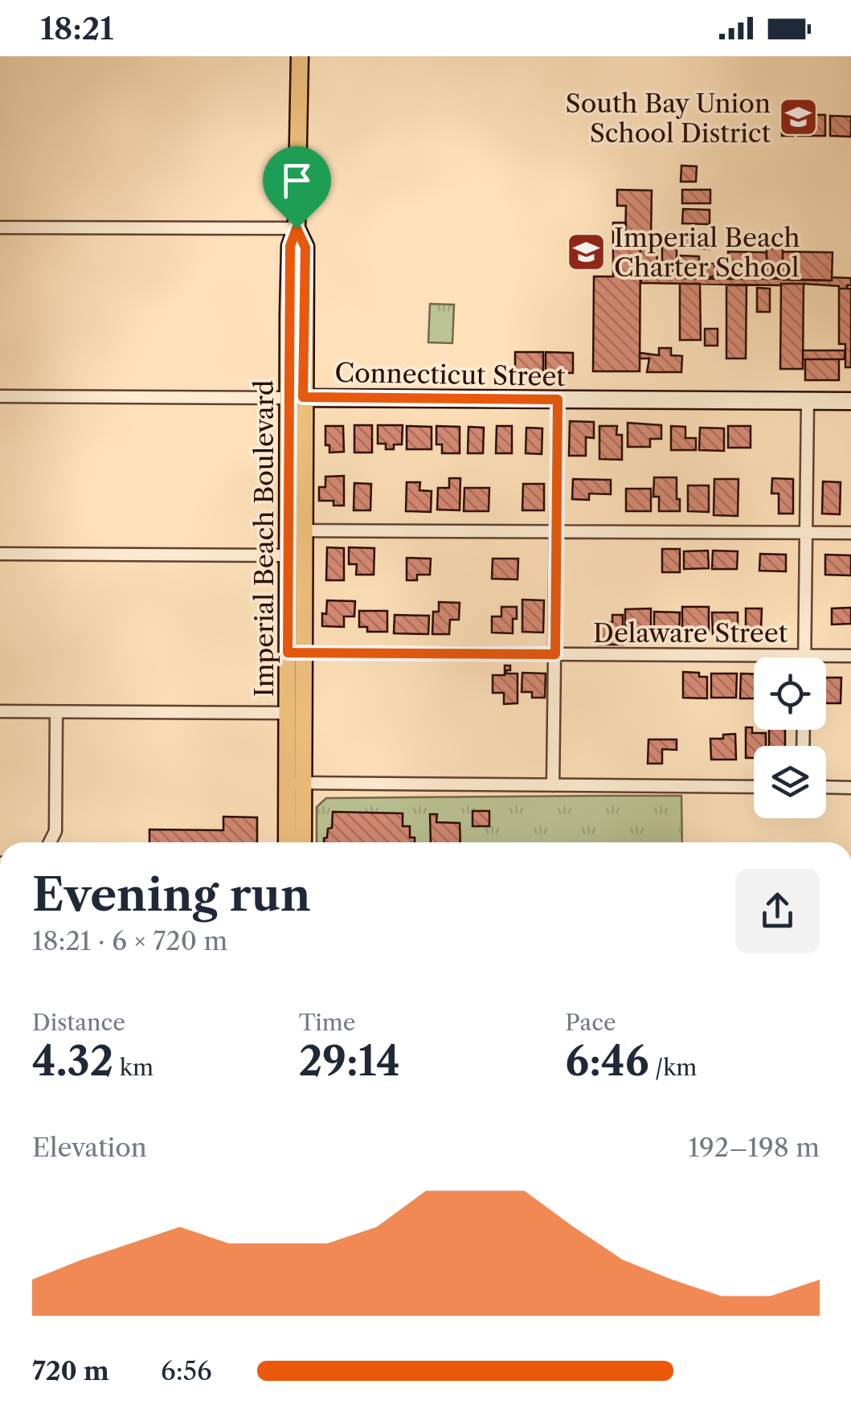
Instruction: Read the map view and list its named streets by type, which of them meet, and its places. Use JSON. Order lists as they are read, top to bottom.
{
  "streets": {
    "main road": ["Imperial Beach Boulevard"],
    "street": ["Connecticut Street", "Delaware Street"]
  },
  "crossings": [
    ["Connecticut Street", "Imperial Beach Boulevard"],
    ["Imperial Beach Boulevard", "Delaware Street"]
  ],
  "places": {
    "school or university": ["South Bay Union School District", "Imperial Beach Charter School"]
  },
  "page": {
    "status": "18:21",
    "heading": ["Evening run", "18:21 · 6 × 720 m"],
    "stats": [
      ["Distance", "4.32 km"],
      ["Time", "29:14"],
      ["Pace", "6:46 /km"]
    ],
    "chart": ["Elevation", "192–198 m"],
    "list": [
      {
        "name": "720 m",
        "note": "6:56"
      }
    ]
  }
}
